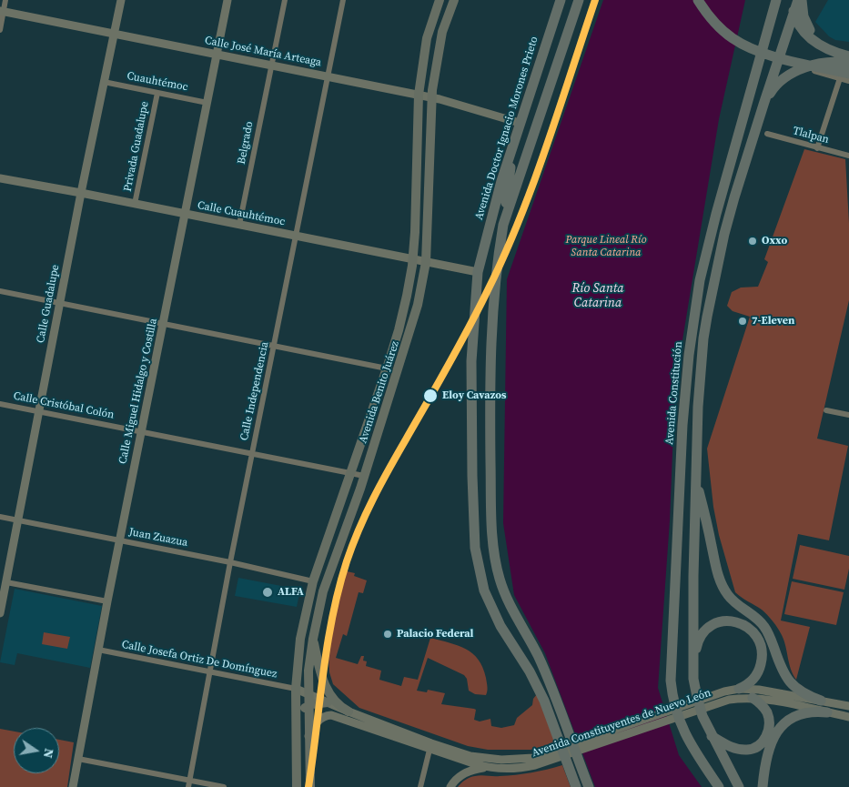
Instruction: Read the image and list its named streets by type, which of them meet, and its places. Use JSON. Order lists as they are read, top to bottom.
{
  "streets": {
    "highway": ["Avenida Doctor Ignacio Morones Prieto", "Avenida Constitución"],
    "main road": ["Avenida Benito Juárez"],
    "street": [
      "Calle José María Arteaga",
      "Cuauhtémoc",
      "Tlalpan",
      "Belgrado",
      "Privada Guadalupe",
      "Calle Cuauhtémoc",
      "Calle Guadalupe",
      "Calle Miguel Hidalgo y Costilla",
      "Calle Independencia",
      "Calle Cristóbal Colón",
      "Juan Zuazua",
      "Calle Josefa Ortiz De Domínguez",
      "Avenida Constituyentes de Nuevo León"
    ]
  },
  "crossings": [
    ["Calle José María Arteaga", "Avenida Doctor Ignacio Morones Prieto"],
    ["Calle José María Arteaga", "Belgrado"],
    ["Calle José María Arteaga", "Calle Guadalupe"],
    ["Calle José María Arteaga", "Calle Miguel Hidalgo y Costilla"],
    ["Calle José María Arteaga", "Calle Independencia"],
    ["Calle José María Arteaga", "Avenida Benito Juárez"],
    ["Cuauhtémoc", "Privada Guadalupe"],
    ["Cuauhtémoc", "Calle Guadalupe"],
    ["Cuauhtémoc", "Calle Miguel Hidalgo y Costilla"],
    ["Avenida Doctor Ignacio Morones Prieto", "Calle Cuauhtémoc"],
    ["Belgrado", "Calle Cuauhtémoc"],
    ["Privada Guadalupe", "Calle Cuauhtémoc"],
    ["Calle Cuauhtémoc", "Calle Guadalupe"],
    ["Calle Cuauhtémoc", "Calle Miguel Hidalgo y Costilla"],
    ["Calle Cuauhtémoc", "Calle Independencia"],
    ["Calle Cuauhtémoc", "Avenida Benito Juárez"],
    ["Calle Guadalupe", "Calle Cristóbal Colón"],
    ["Calle Guadalupe", "Juan Zuazua"],
    ["Calle Miguel Hidalgo y Costilla", "Calle Cristóbal Colón"],
    ["Calle Miguel Hidalgo y Costilla", "Juan Zuazua"],
    ["Calle Miguel Hidalgo y Costilla", "Calle Josefa Ortiz De Domínguez"],
    ["Calle Independencia", "Calle Cristóbal Colón"],
    ["Calle Independencia", "Juan Zuazua"],
    ["Calle Independencia", "Calle Josefa Ortiz De Domínguez"],
    ["Avenida Benito Juárez", "Calle Cristóbal Colón"],
    ["Avenida Benito Juárez", "Juan Zuazua"],
    ["Avenida Benito Juárez", "Calle Josefa Ortiz De Domínguez"],
    ["Avenida Benito Juárez", "Avenida Constituyentes de Nuevo León"],
    ["Calle Josefa Ortiz De Domínguez", "Avenida Constituyentes de Nuevo León"]
  ],
  "water": ["Río Santa Catarina"],
  "parks": ["Parque Lineal Río Santa Catarina"],
  "places": [
    "Oxxo",
    "7-Eleven",
    "Eloy Cavazos",
    "ALFA",
    "Palacio Federal"
  ],
  "north": "right"
}
